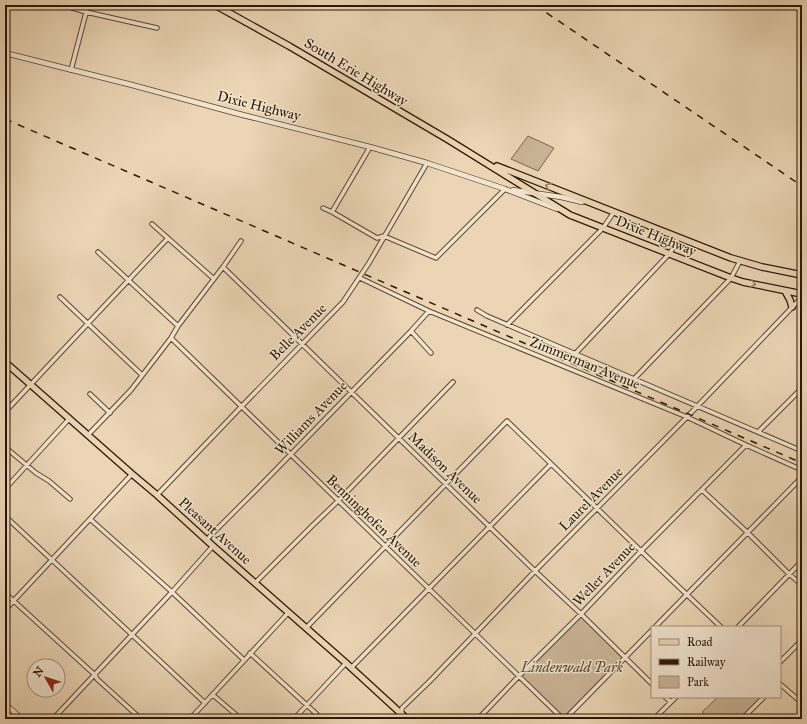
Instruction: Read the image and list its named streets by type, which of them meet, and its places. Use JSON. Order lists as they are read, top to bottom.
{
  "streets": {
    "main road": ["South Erie Highway", "Dixie Highway", "Pleasant Avenue"],
    "street": [
      "Belle Avenue",
      "Zimmerman Avenue",
      "Williams Avenue",
      "Madison Avenue",
      "Laurel Avenue",
      "Benninghofen Avenue",
      "Weller Avenue"
    ]
  },
  "crossings": [
    ["South Erie Highway", "Dixie Highway"],
    ["Dixie Highway", "Belle Avenue"],
    ["Dixie Highway", "Laurel Avenue"],
    ["Belle Avenue", "Zimmerman Avenue"],
    ["Belle Avenue", "Madison Avenue"],
    ["Belle Avenue", "Benninghofen Avenue"],
    ["Belle Avenue", "Pleasant Avenue"],
    ["Zimmerman Avenue", "Williams Avenue"],
    ["Zimmerman Avenue", "Laurel Avenue"],
    ["Zimmerman Avenue", "Weller Avenue"],
    ["Williams Avenue", "Madison Avenue"],
    ["Williams Avenue", "Benninghofen Avenue"],
    ["Williams Avenue", "Pleasant Avenue"],
    ["Madison Avenue", "Laurel Avenue"],
    ["Madison Avenue", "Weller Avenue"],
    ["Laurel Avenue", "Benninghofen Avenue"],
    ["Laurel Avenue", "Pleasant Avenue"],
    ["Benninghofen Avenue", "Weller Avenue"]
  ],
  "parks": ["Lindenwald Park"],
  "legend": ["Road", "Railway", "Park"],
  "north": "top left"
}
